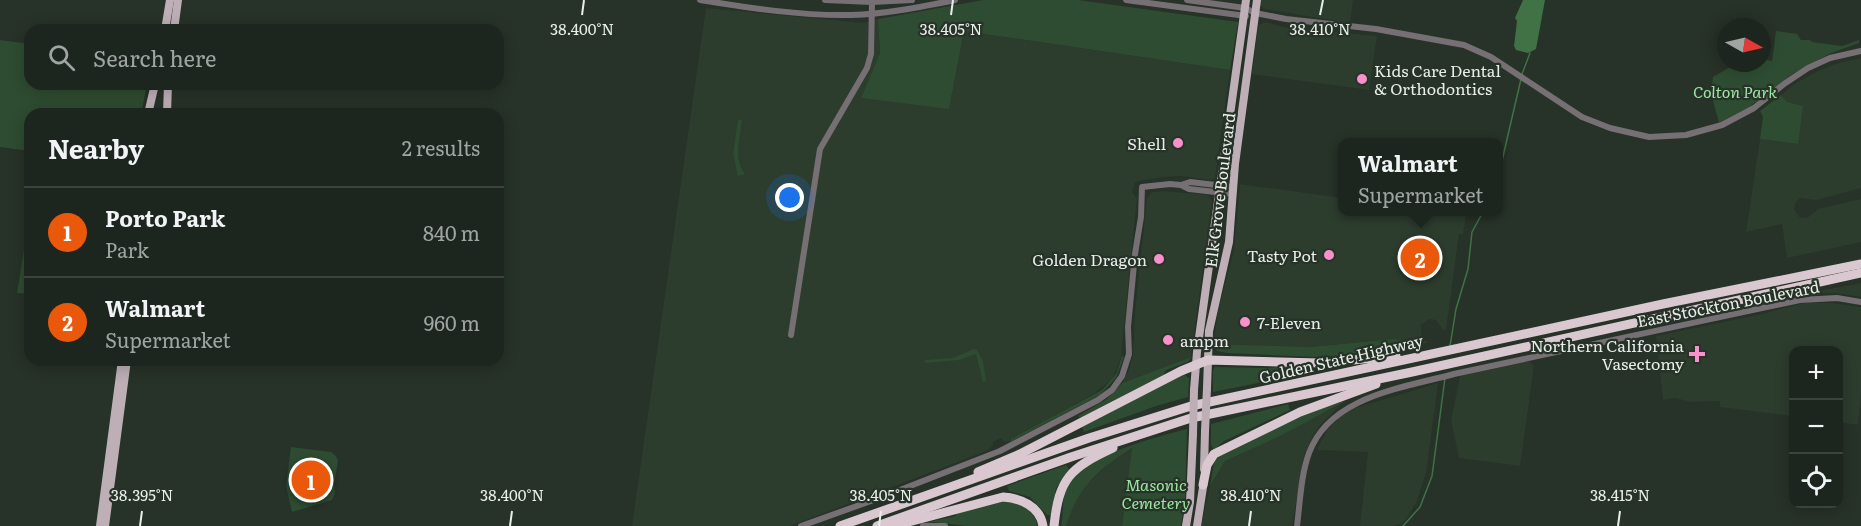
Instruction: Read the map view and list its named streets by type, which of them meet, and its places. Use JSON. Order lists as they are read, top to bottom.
{
  "streets": {
    "highway": ["Golden State Highway"],
    "main road": ["Elk Grove Boulevard"],
    "street": ["East Stockton Boulevard"]
  },
  "parks": ["Colton Park", "Masonic Cemetery"],
  "places": {
    "other": [
      "Kids Care Dental & Orthodontics",
      "Shell",
      "Tasty Pot",
      "Golden Dragon",
      "7-Eleven",
      "ampm"
    ],
    "health": ["Northern California Vasectomy"]
  },
  "north": "right",
  "page": {
    "search": "Search here",
    "heading": ["Nearby", "2 results"],
    "popup": ["Walmart", "Supermarket"],
    "list": [
      {
        "mark": "1",
        "name": "Porto Park",
        "note": "Park",
        "value": "840 m"
      },
      {
        "mark": "2",
        "name": "Walmart",
        "note": "Supermarket",
        "value": "960 m"
      }
    ],
    "pins": ["2", "1"],
    "map_buttons": ["+", "−"]
  },
  "coordinates": [
    "38.400°N",
    "38.405°N",
    "38.410°N",
    "38.395°N",
    "38.415°N"
  ]
}
